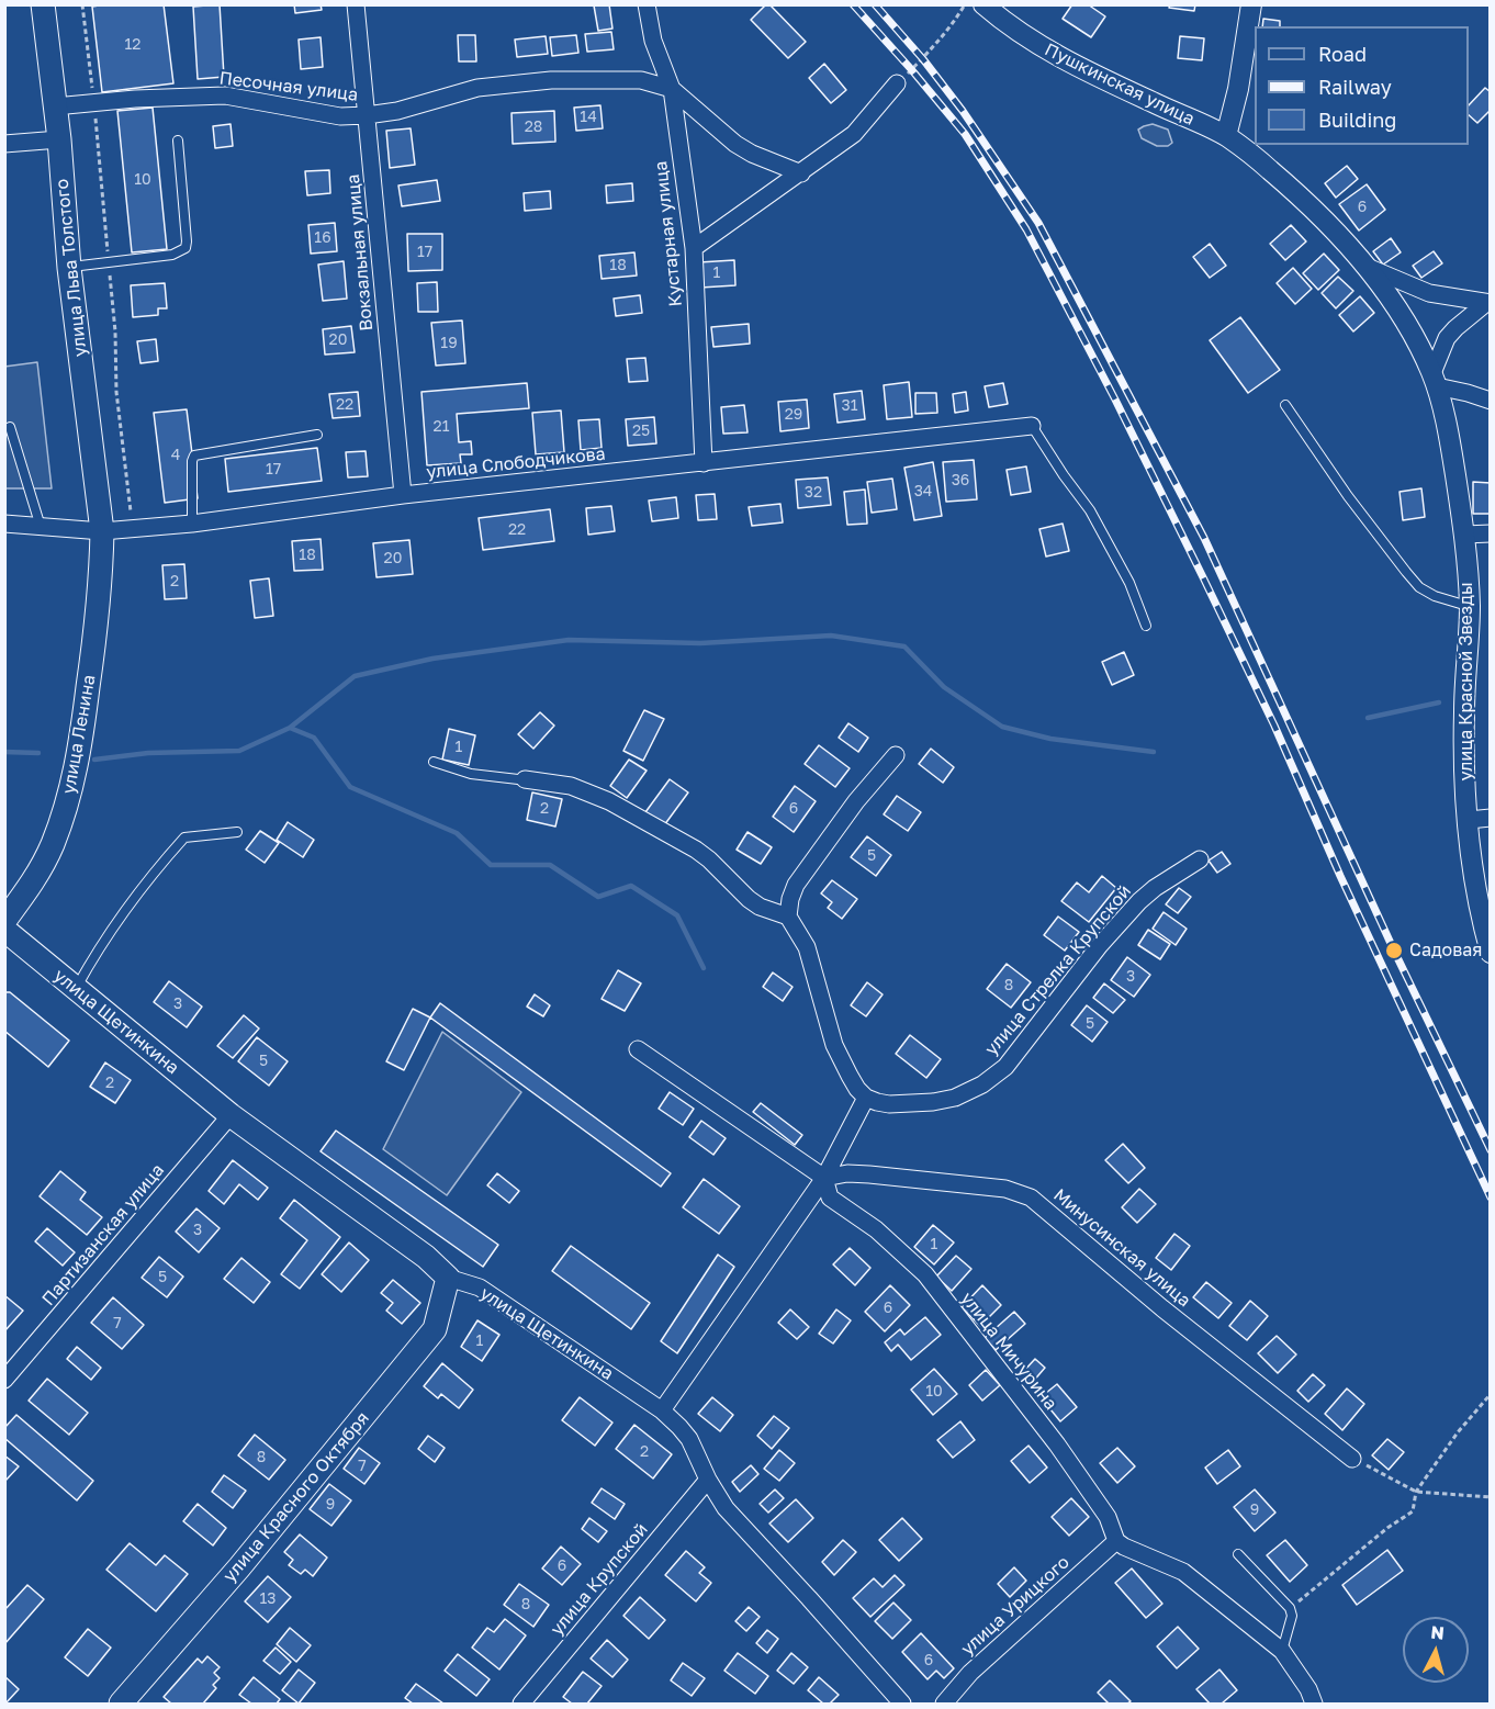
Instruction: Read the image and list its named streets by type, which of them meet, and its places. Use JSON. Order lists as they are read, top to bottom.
{
  "streets": {
    "main road": [
      "улица Льва Толстого",
      "улица Ленина",
      "улица Щетинкина",
      "улица Красного Октября"
    ],
    "street": [
      "Пушкинская улица",
      "Песочная улица",
      "Кустарная улица",
      "Вокзальная улица",
      "улица Слободчикова",
      "улица Красной Звезды",
      "улица Стрелка Крупской",
      "Партизанская улица",
      "Минусинская улица",
      "улица Мичурина",
      "улица Крупской",
      "улица Урицкого"
    ]
  },
  "crossings": [
    ["Пушкинская улица", "улица Красной Звезды"],
    ["Песочная улица", "Кустарная улица"],
    ["Песочная улица", "Вокзальная улица"],
    ["Песочная улица", "улица Льва Толстого"],
    ["Кустарная улица", "улица Слободчикова"],
    ["Вокзальная улица", "улица Слободчикова"],
    ["улица Льва Толстого", "улица Слободчикова"],
    ["улица Льва Толстого", "улица Ленина"],
    ["улица Слободчикова", "улица Ленина"],
    ["улица Щетинкина", "Партизанская улица"],
    ["улица Щетинкина", "улица Красного Октября"],
    ["улица Щетинкина", "улица Крупской"],
    ["Минусинская улица", "улица Мичурина"],
    ["улица Мичурина", "улица Урицкого"]
  ],
  "places": ["Садовая"],
  "house_numbers": [
    "12",
    "14",
    "28",
    "10",
    "6",
    "16",
    "17",
    "18",
    "1",
    "20",
    "19",
    "22",
    "31",
    "29",
    "21",
    "25",
    "4",
    "17",
    "36",
    "34",
    "32",
    "22",
    "18",
    "20",
    "2",
    "1",
    "2",
    "6",
    "5",
    "3",
    "8",
    "3",
    "5",
    "5",
    "2",
    "3",
    "1",
    "5",
    "6",
    "7",
    "1",
    "10",
    "2",
    "8",
    "7",
    "9",
    "9",
    "6",
    "13",
    "8",
    "6"
  ],
  "legend": ["Road", "Railway", "Building"],
  "north": "top"
}
